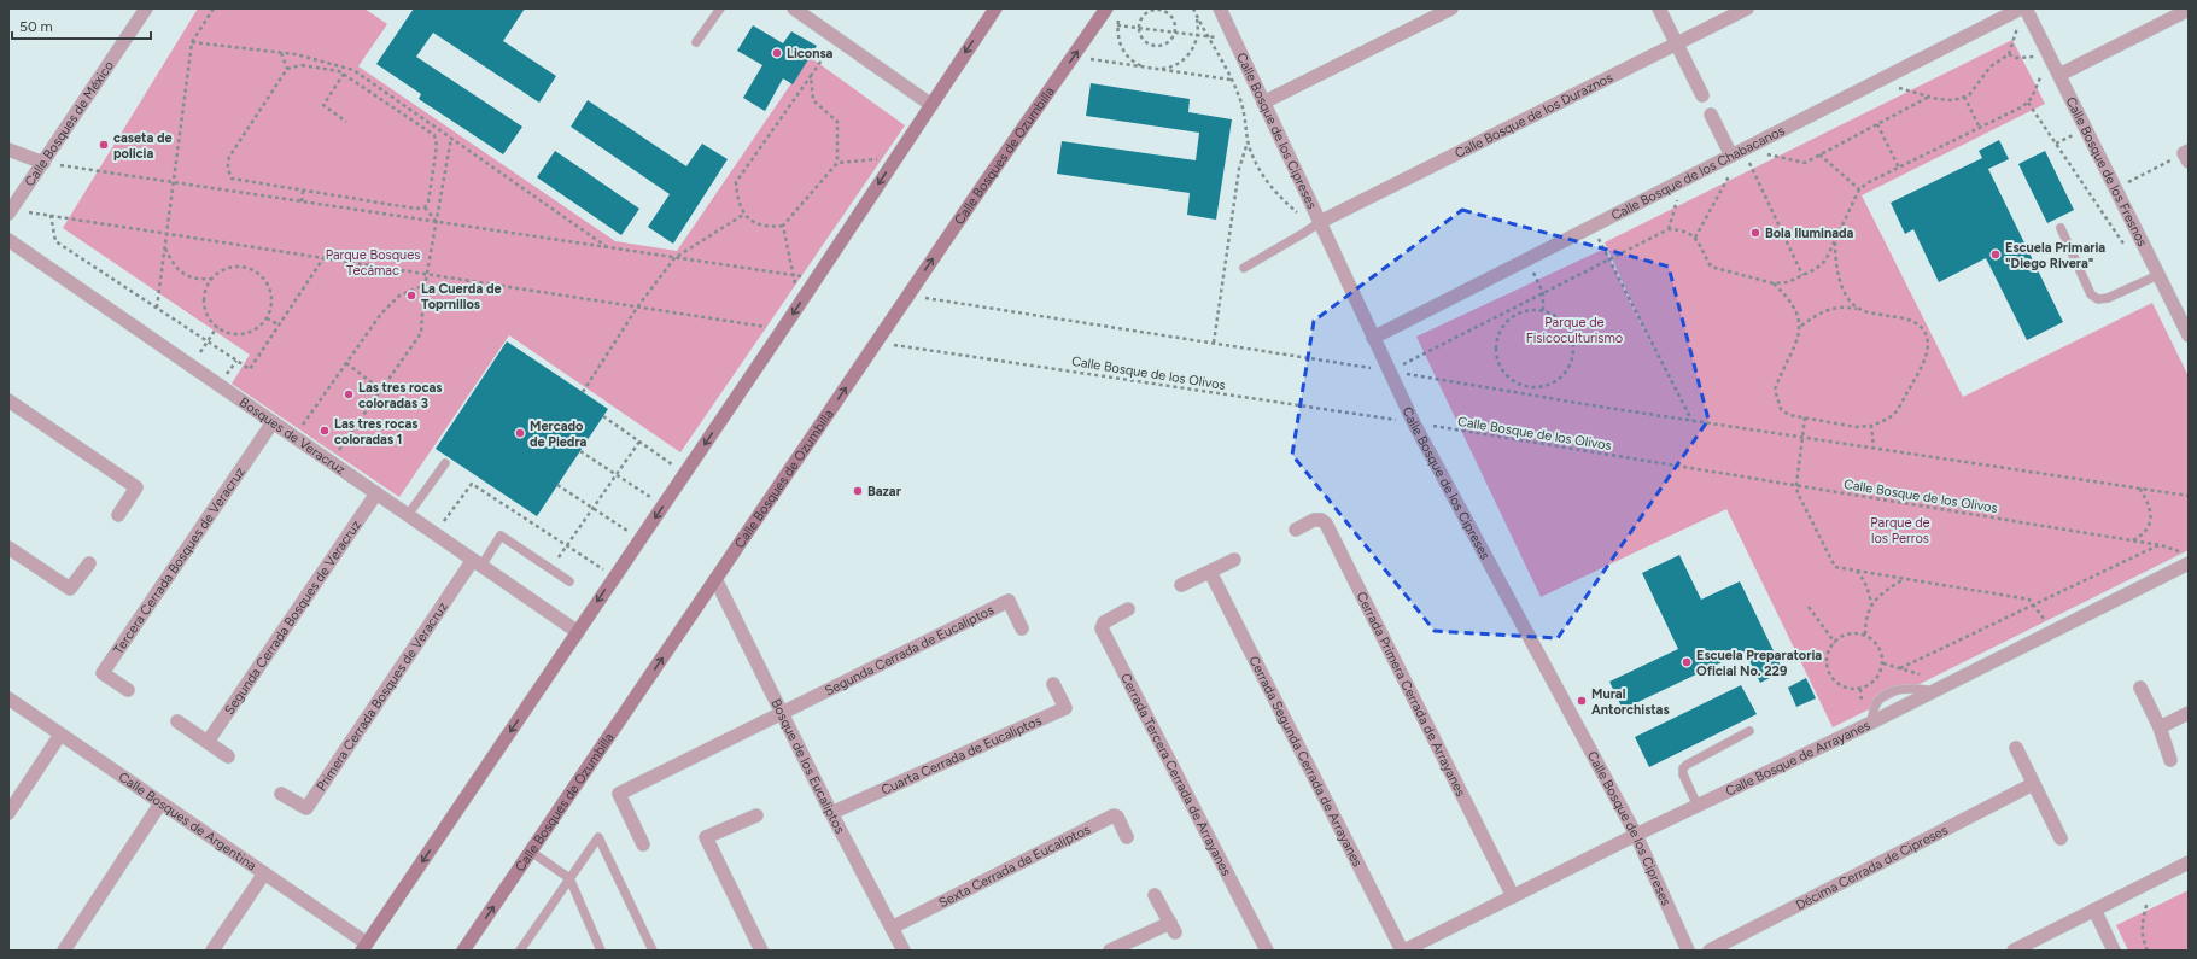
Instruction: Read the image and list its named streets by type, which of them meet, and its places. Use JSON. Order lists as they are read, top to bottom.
{
  "streets": {
    "main road": ["Calle Bosques de Ozumbilla"],
    "street": [
      "Calle Bosque de los Duraznos",
      "Calle Bosques de México",
      "Calle Bosque de los Cipreses",
      "Calle Bosque de los Fresnos",
      "Calle Bosque de los Chabacanos",
      "Bosques de Veracruz",
      "Tercera Cerrada Bosques de Veracruz",
      "Segunda Cerrada Bosques de Veracruz",
      "Segunda Cerrada de Eucaliptos",
      "Cerrada Primera Cerrada de Arrayanes",
      "Primera Cerrada Bosques de Veracruz",
      "Cuarta Cerrada de Eucaliptos",
      "Calle Bosque de Arrayanes",
      "Cerrada Segunda Cerrada de Arrayanes",
      "Bosque de los Eucaliptos",
      "Cerrada Tercera Cerrada de Arrayanes",
      "Calle Bosques de Argentina",
      "Sexta Cerrada de Eucaliptos",
      "Décima Cerrada de Cipreses"
    ],
    "path": ["Calle Bosque de los Olivos"]
  },
  "crossings": [
    ["Calle Bosque de los Duraznos", "Calle Bosque de los Cipreses"],
    ["Calle Bosque de los Cipreses", "Calle Bosque de los Chabacanos"],
    ["Calle Bosque de los Cipreses", "Calle Bosque de los Olivos"],
    ["Calle Bosque de los Cipreses", "Calle Bosque de Arrayanes"],
    ["Calle Bosques de Ozumbilla", "Calle Bosque de los Olivos"],
    ["Calle Bosques de Ozumbilla", "Bosque de los Eucaliptos"],
    ["Calle Bosque de los Olivos", "Calle Bosque de Arrayanes"],
    ["Bosques de Veracruz", "Tercera Cerrada Bosques de Veracruz"],
    ["Bosques de Veracruz", "Segunda Cerrada Bosques de Veracruz"],
    ["Bosques de Veracruz", "Primera Cerrada Bosques de Veracruz"],
    ["Segunda Cerrada de Eucaliptos", "Bosque de los Eucaliptos"],
    ["Cerrada Primera Cerrada de Arrayanes", "Calle Bosque de Arrayanes"],
    ["Cuarta Cerrada de Eucaliptos", "Bosque de los Eucaliptos"],
    ["Calle Bosque de Arrayanes", "Cerrada Segunda Cerrada de Arrayanes"],
    ["Bosque de los Eucaliptos", "Sexta Cerrada de Eucaliptos"]
  ],
  "parks": ["Parque Bosques Tecámac", "Parque de Fisicoculturismo", "Parque de los Perros"],
  "places": [
    "Liconsa",
    "caseta de policia",
    "Bola Iluminada",
    "Escuela Primaria \"Diego Rivera\"",
    "La Cuerda de Toprnillos",
    "Las tres rocas coloradas 3",
    "Las tres rocas coloradas 1",
    "Mercado de Piedra",
    "Bazar",
    "Escuela Preparatoria Oficial No. 229",
    "Mural Antorchistas"
  ],
  "scale_bar": "50 m"
}
